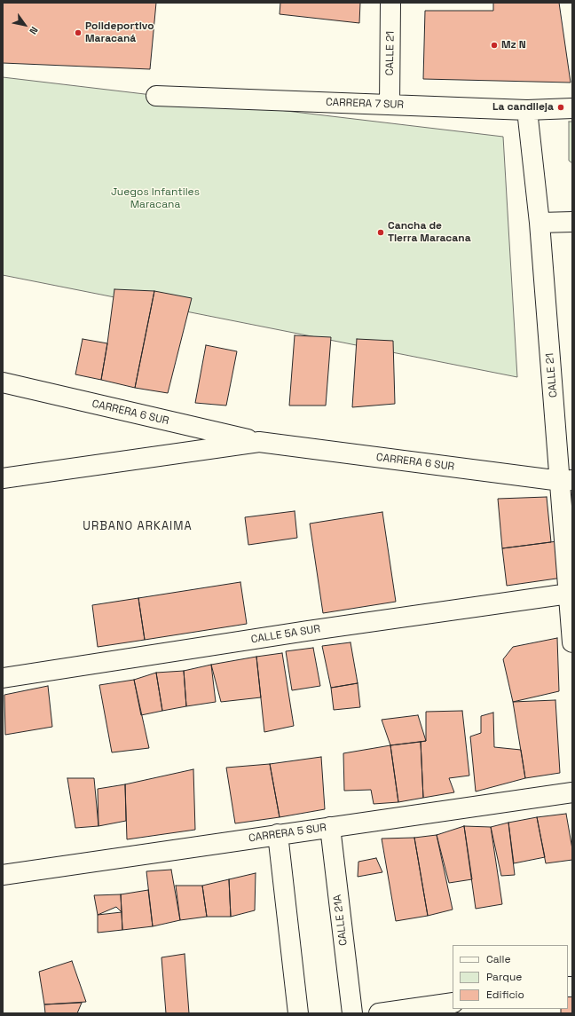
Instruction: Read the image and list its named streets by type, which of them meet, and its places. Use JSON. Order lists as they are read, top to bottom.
{
  "streets": {
    "street": [
      "CALLE 21",
      "CARRERA 7 SUR",
      "CARRERA 6 SUR",
      "CALLE 5A SUR",
      "CARRERA 5 SUR",
      "CALLE 21A"
    ]
  },
  "crossings": [
    ["CALLE 21", "CARRERA 7 SUR"],
    ["CALLE 21", "CARRERA 6 SUR"],
    ["CALLE 21", "CALLE 5A SUR"],
    ["CARRERA 5 SUR", "CALLE 21A"]
  ],
  "districts": ["URBANO ARKAIMA"],
  "parks": ["Juegos Infantiles Maracana"],
  "places": [
    "Polideportivo Maracaná",
    "Mz N",
    "La candileja",
    "Cancha de Tierra Maracana"
  ],
  "legend": ["Calle", "Parque", "Edificio"],
  "north": "bottom right"
}
